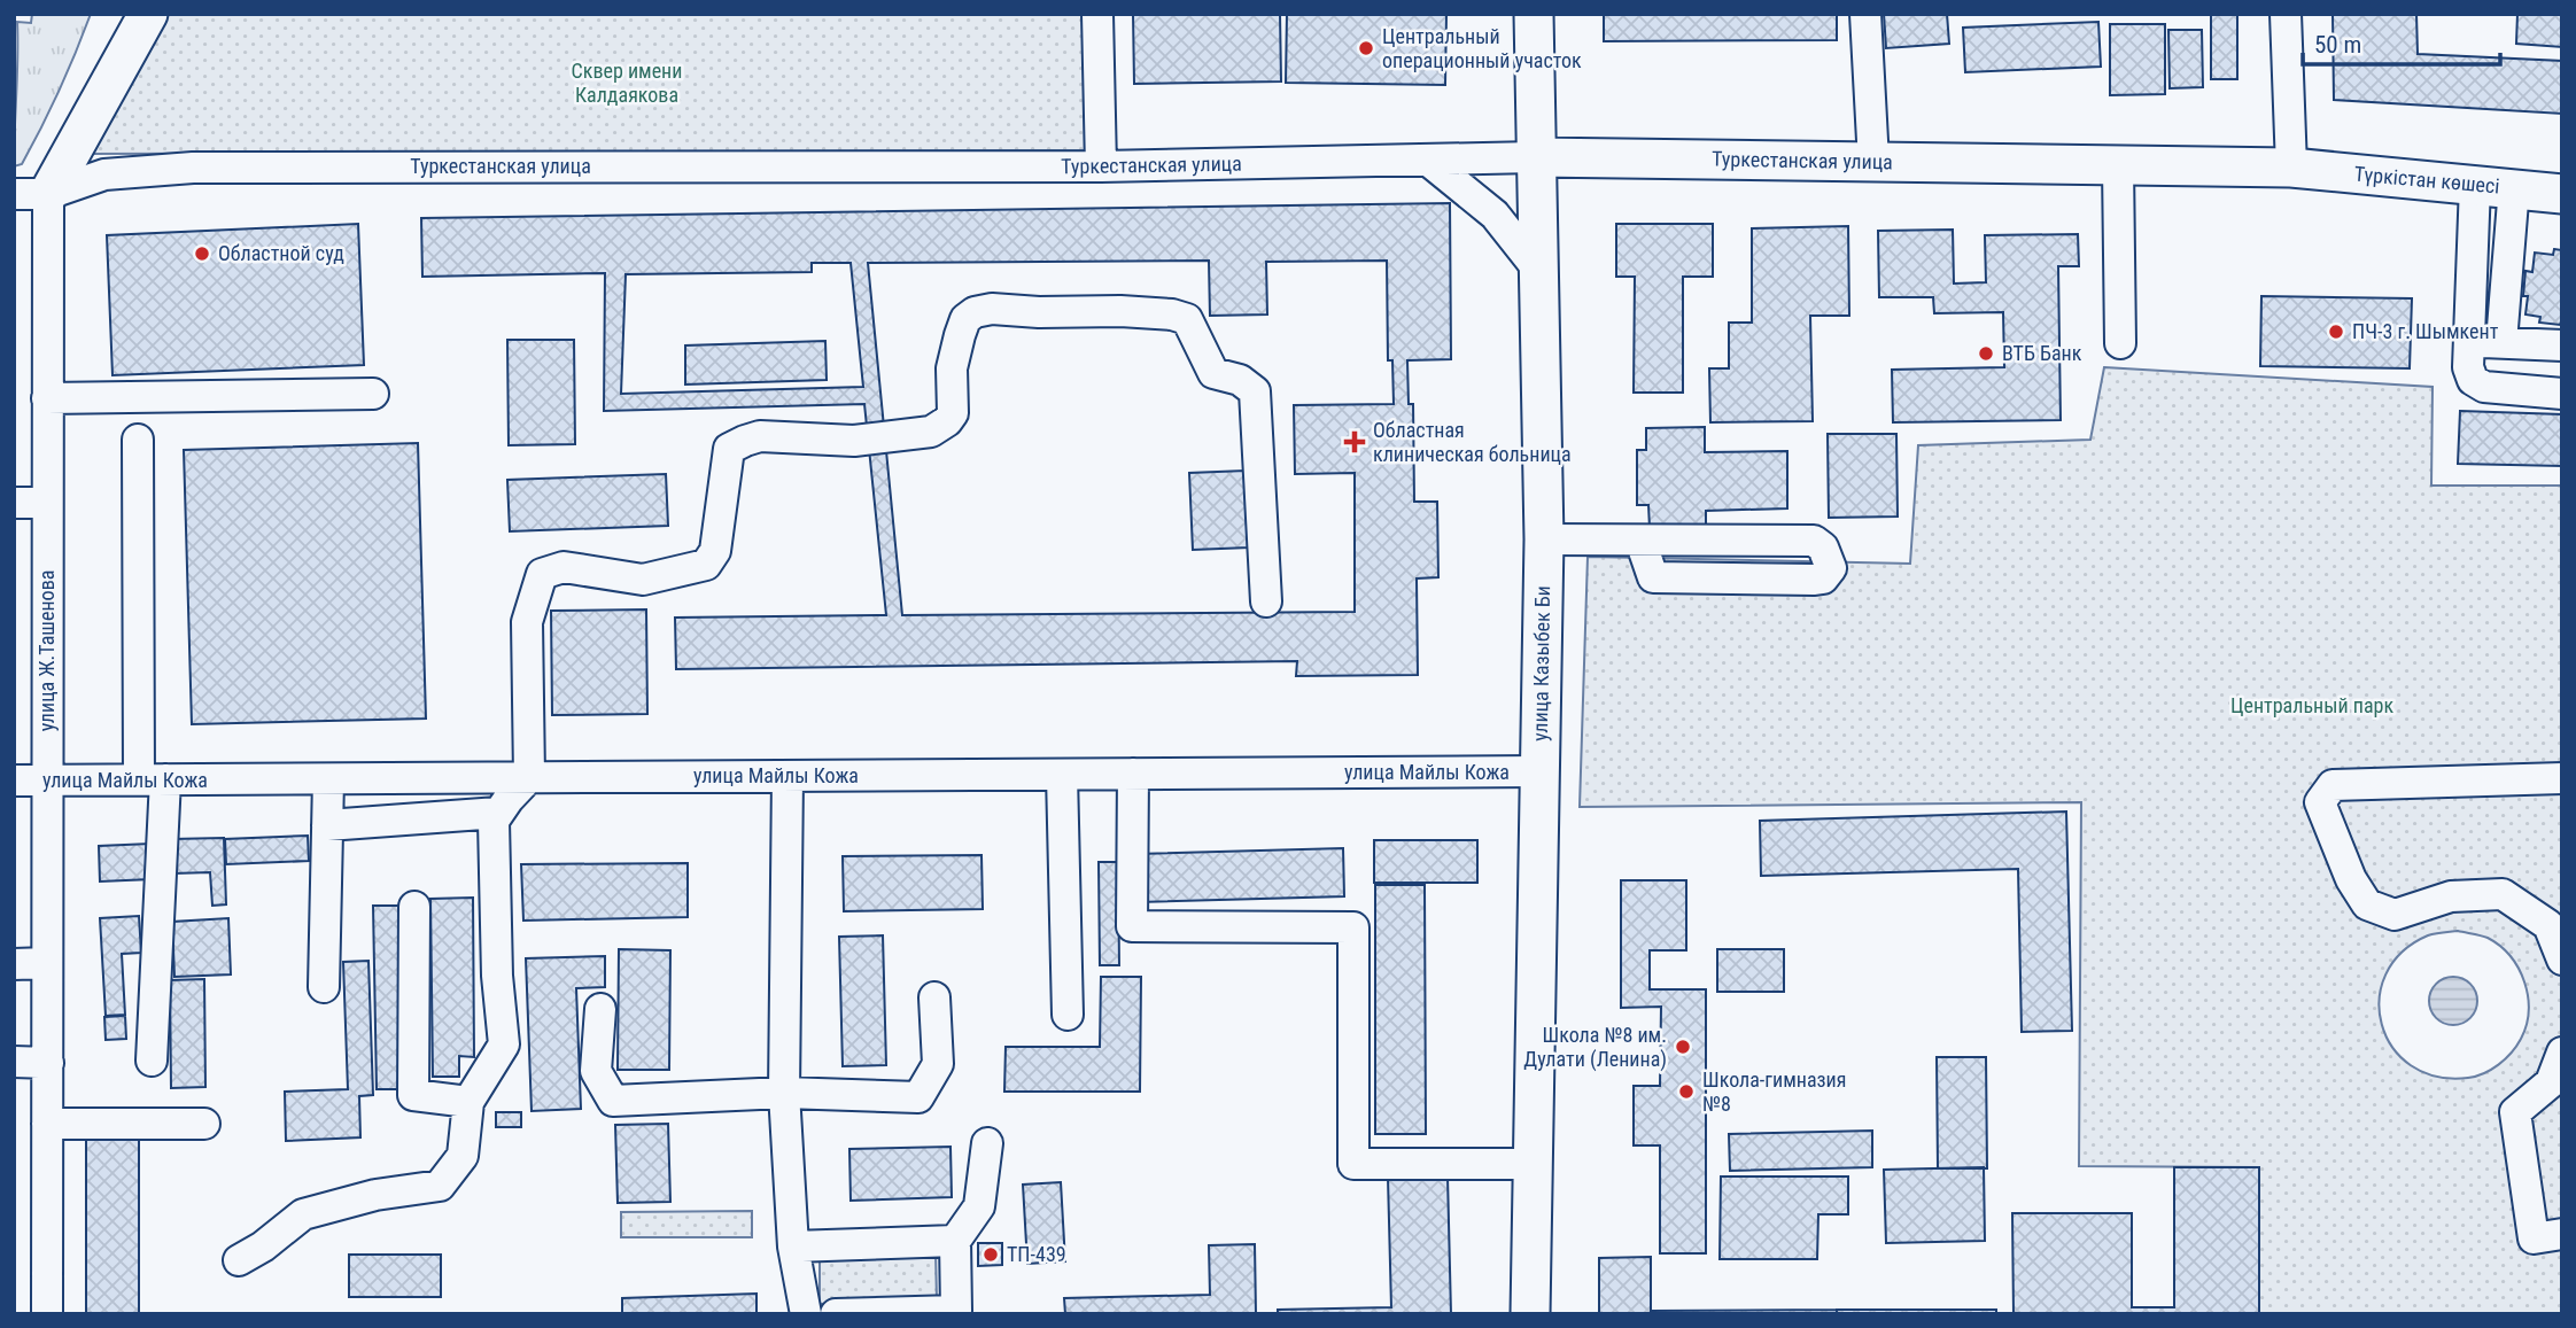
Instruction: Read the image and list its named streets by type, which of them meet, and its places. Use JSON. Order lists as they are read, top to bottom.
{
  "streets": {
    "main road": [
      "Туркестанская улица",
      "Түркістан көшесі",
      "улица Ж.Ташенова",
      "улица Казыбек Би"
    ],
    "street": ["улица Майлы Кожа"]
  },
  "crossings": [
    ["Туркестанская улица", "Түркістан көшесі"],
    ["Туркестанская улица", "улица Ж.Ташенова"],
    ["Туркестанская улица", "улица Казыбек Би"],
    ["улица Ж.Ташенова", "улица Майлы Кожа"],
    ["улица Казыбек Би", "улица Майлы Кожа"]
  ],
  "parks": ["Сквер имени Калдаякова", "Центральный парк"],
  "places": {
    "other": [
      "Центральный операционный участок",
      "Областной суд",
      "ПЧ-3 г. Шымкент",
      "ВТБ Банк",
      "Школа №8 им. Дулати (Ленина)",
      "Школа-гимназия №8",
      "ТП-439"
    ],
    "health": ["Областная клиническая больница"]
  },
  "scale_bar": "50 m"
}
